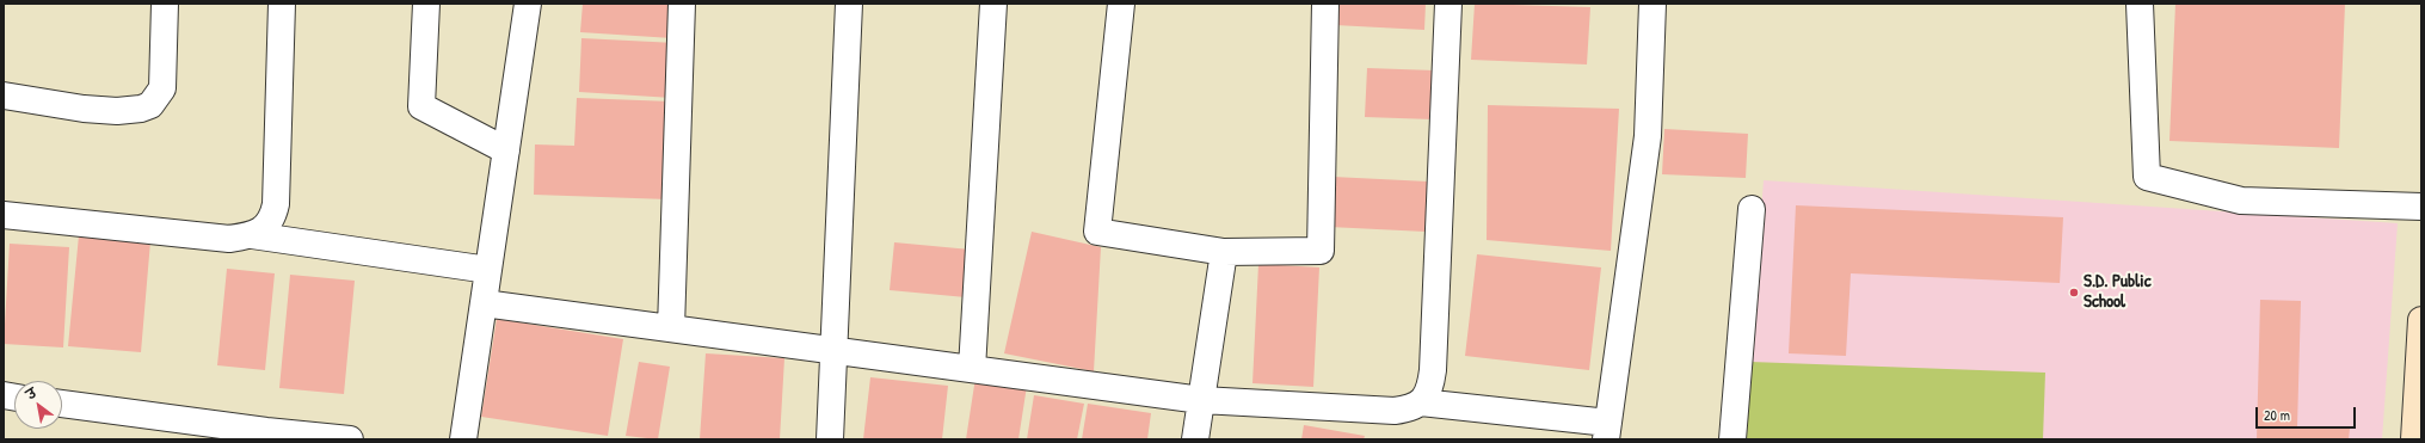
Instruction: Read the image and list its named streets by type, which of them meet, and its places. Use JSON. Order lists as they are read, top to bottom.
{
  "places": ["S.D. Public School"],
  "scale_bar": "20 m",
  "north": "top left"
}
